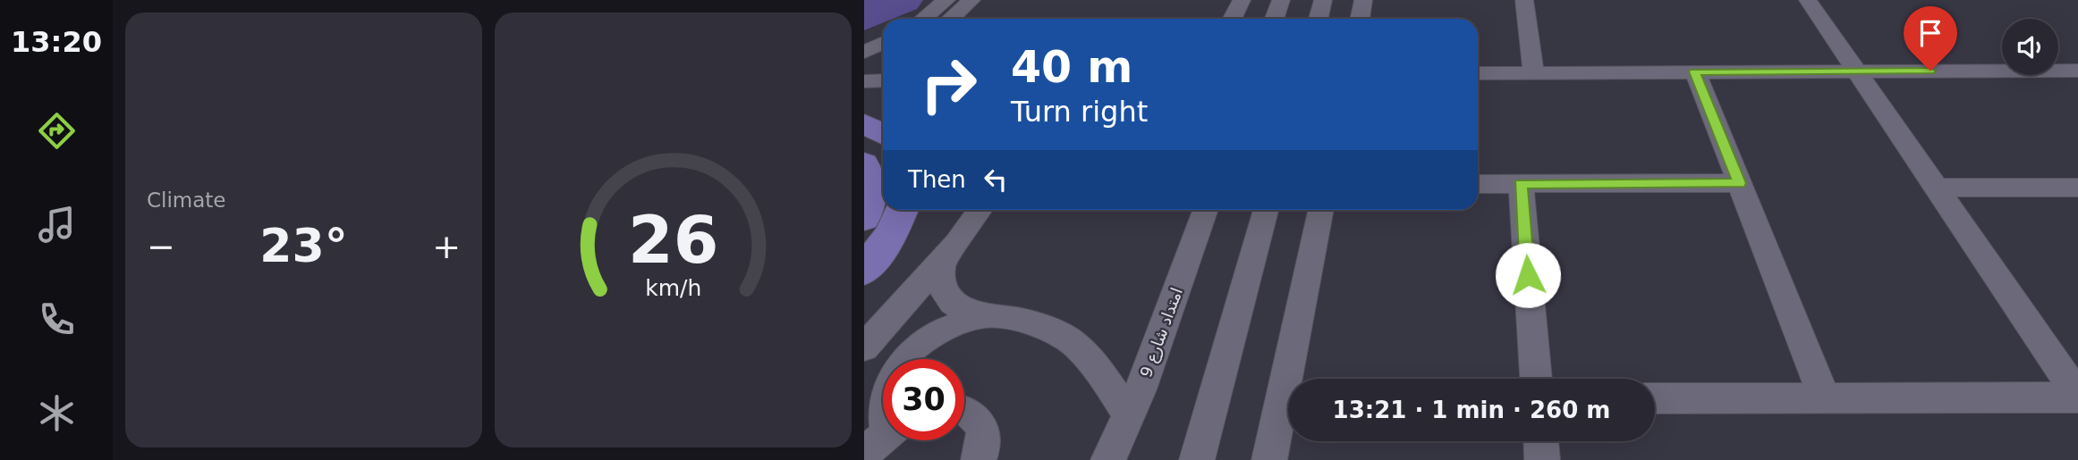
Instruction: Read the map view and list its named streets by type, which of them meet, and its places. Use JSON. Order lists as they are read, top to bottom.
{
  "streets": {
    "street": ["امتداد شارع 9"]
  },
  "page": {
    "tabs": "13:20",
    "tile": "Climate",
    "turn": ["40 m", "Turn right"],
    "then": "Then",
    "heat": ["−", "23°", "+"],
    "limit": "30",
    "trip": "13:21 · 1 min · 260 m",
    "gauge": ["26", "km/h"]
  }
}
